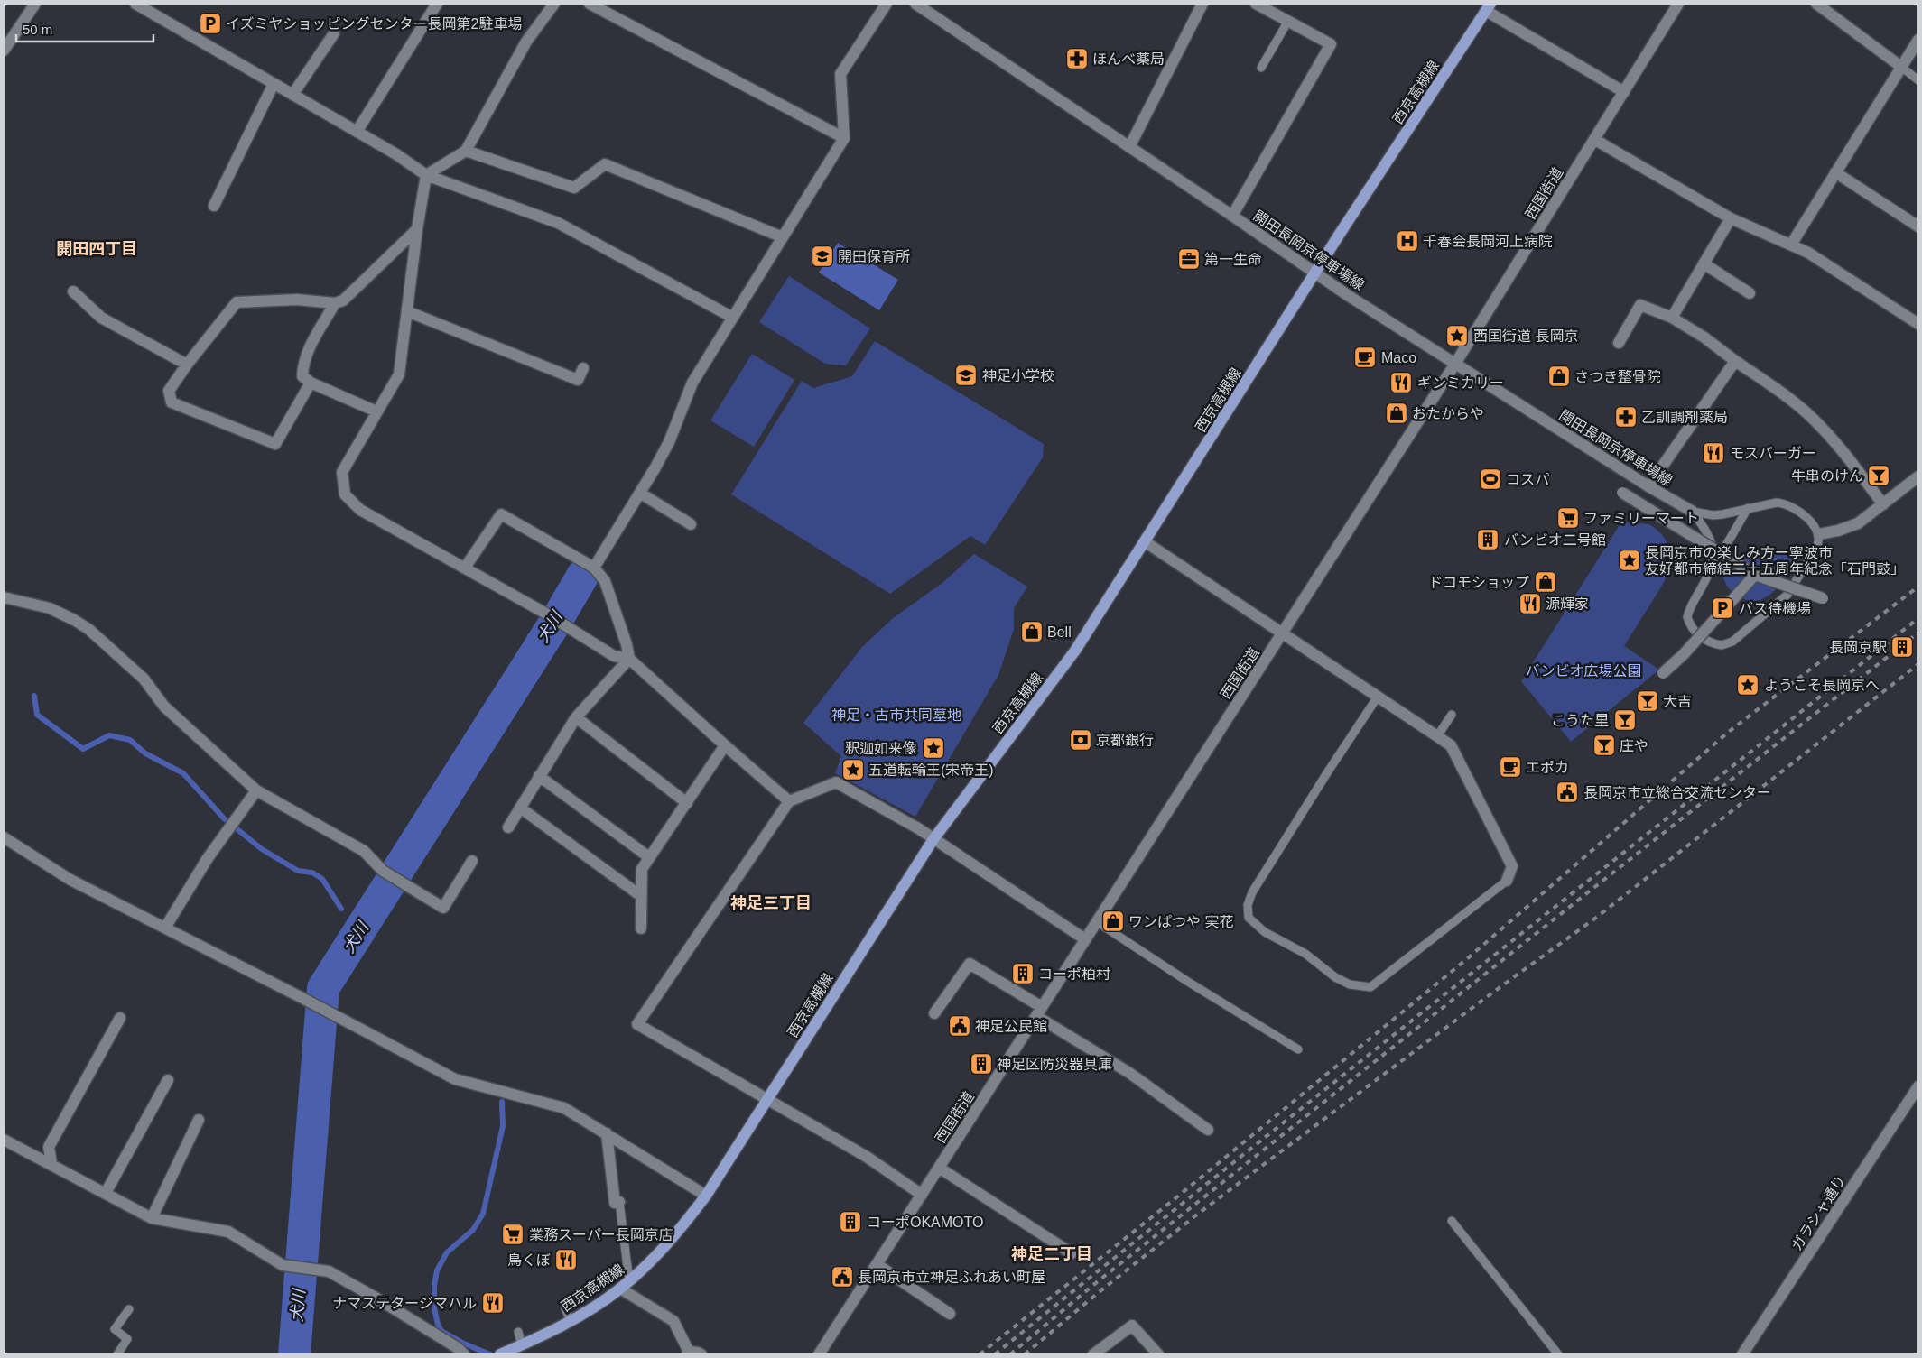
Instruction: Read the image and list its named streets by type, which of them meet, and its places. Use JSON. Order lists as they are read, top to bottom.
{
  "streets": {
    "main road": ["西京高槻線"],
    "street": ["西国街道", "開田長岡京停車場線", "ガラシャ通り"]
  },
  "crossings": [
    ["西京高槻線", "開田長岡京停車場線"],
    ["西国街道", "開田長岡京停車場線"]
  ],
  "districts": ["開田四丁目", "神足三丁目", "神足二丁目"],
  "water": ["犬川"],
  "parks": ["バンビオ広場公園", "神足・古市共同墓地"],
  "places": {
    "parking": ["イズミヤショッピングセンター長岡第2駐車場", "バス待機場"],
    "pharmacy": ["ほんべ薬局", "乙訓調剤薬局"],
    "hospital": ["千春会長岡河上病院"],
    "school or university": ["開田保育所", "神足小学校"],
    "office": ["第一生命"],
    "place": [
      "西国街道 長岡京",
      "長岡京市の楽しみ方ー寧波市 友好都市締結二十五周年紀念「石門鼓」",
      "ようこそ長岡京へ",
      "釈迦如来像",
      "五道転輪王(宋帝王)"
    ],
    "cafe": ["Maco", "エポカ"],
    "shop": [
      "さつき整骨院",
      "おたからや",
      "ドコモショップ",
      "Bell",
      "ワンぱつや 実花"
    ],
    "restaurant": [
      "ギンミカリー",
      "モスバーガー",
      "源輝家",
      "鳥くぼ",
      "ナマステタージマハル"
    ],
    "bar": [
      "牛串のけん",
      "大吉",
      "こうた里",
      "庄や"
    ],
    "sports": ["コスパ"],
    "supermarket": ["ファミリーマート", "業務スーパー長岡京店"],
    "building": [
      "バンビオ二号館",
      "長岡京駅",
      "コーポ柏村",
      "神足区防災器具庫",
      "コーポOKAMOTO"
    ],
    "bank": ["京都銀行"],
    "public building": ["長岡京市立総合交流センター", "神足公民館", "長岡京市立神足ふれあい町屋"]
  },
  "scale_bar": "50 m"
}
